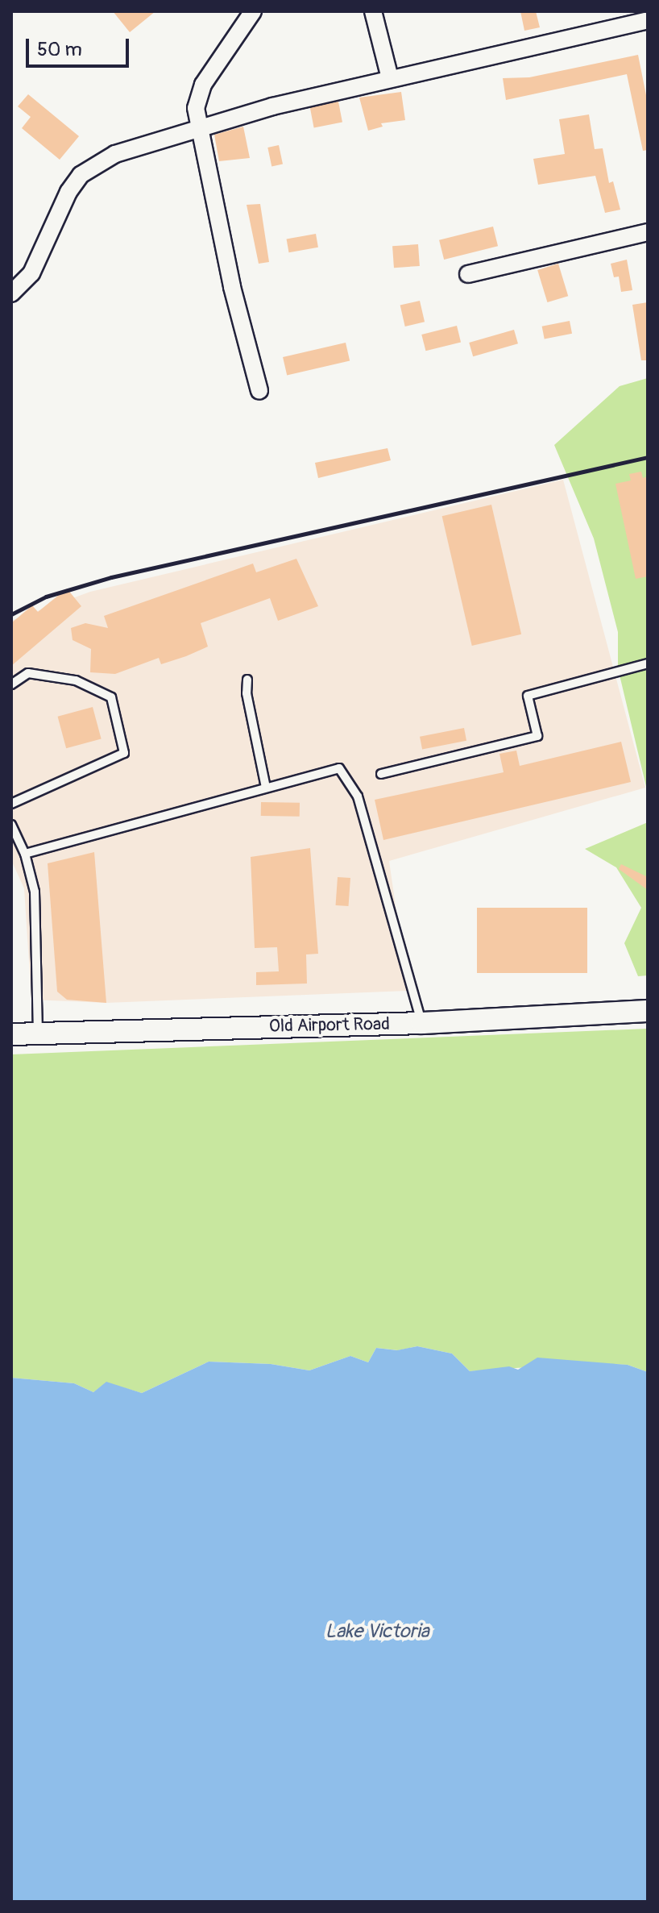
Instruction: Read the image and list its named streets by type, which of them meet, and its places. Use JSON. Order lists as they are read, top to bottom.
{
  "streets": {
    "main road": ["Old Airport Road"]
  },
  "water": ["Lake Victoria"],
  "scale_bar": "50 m"
}
